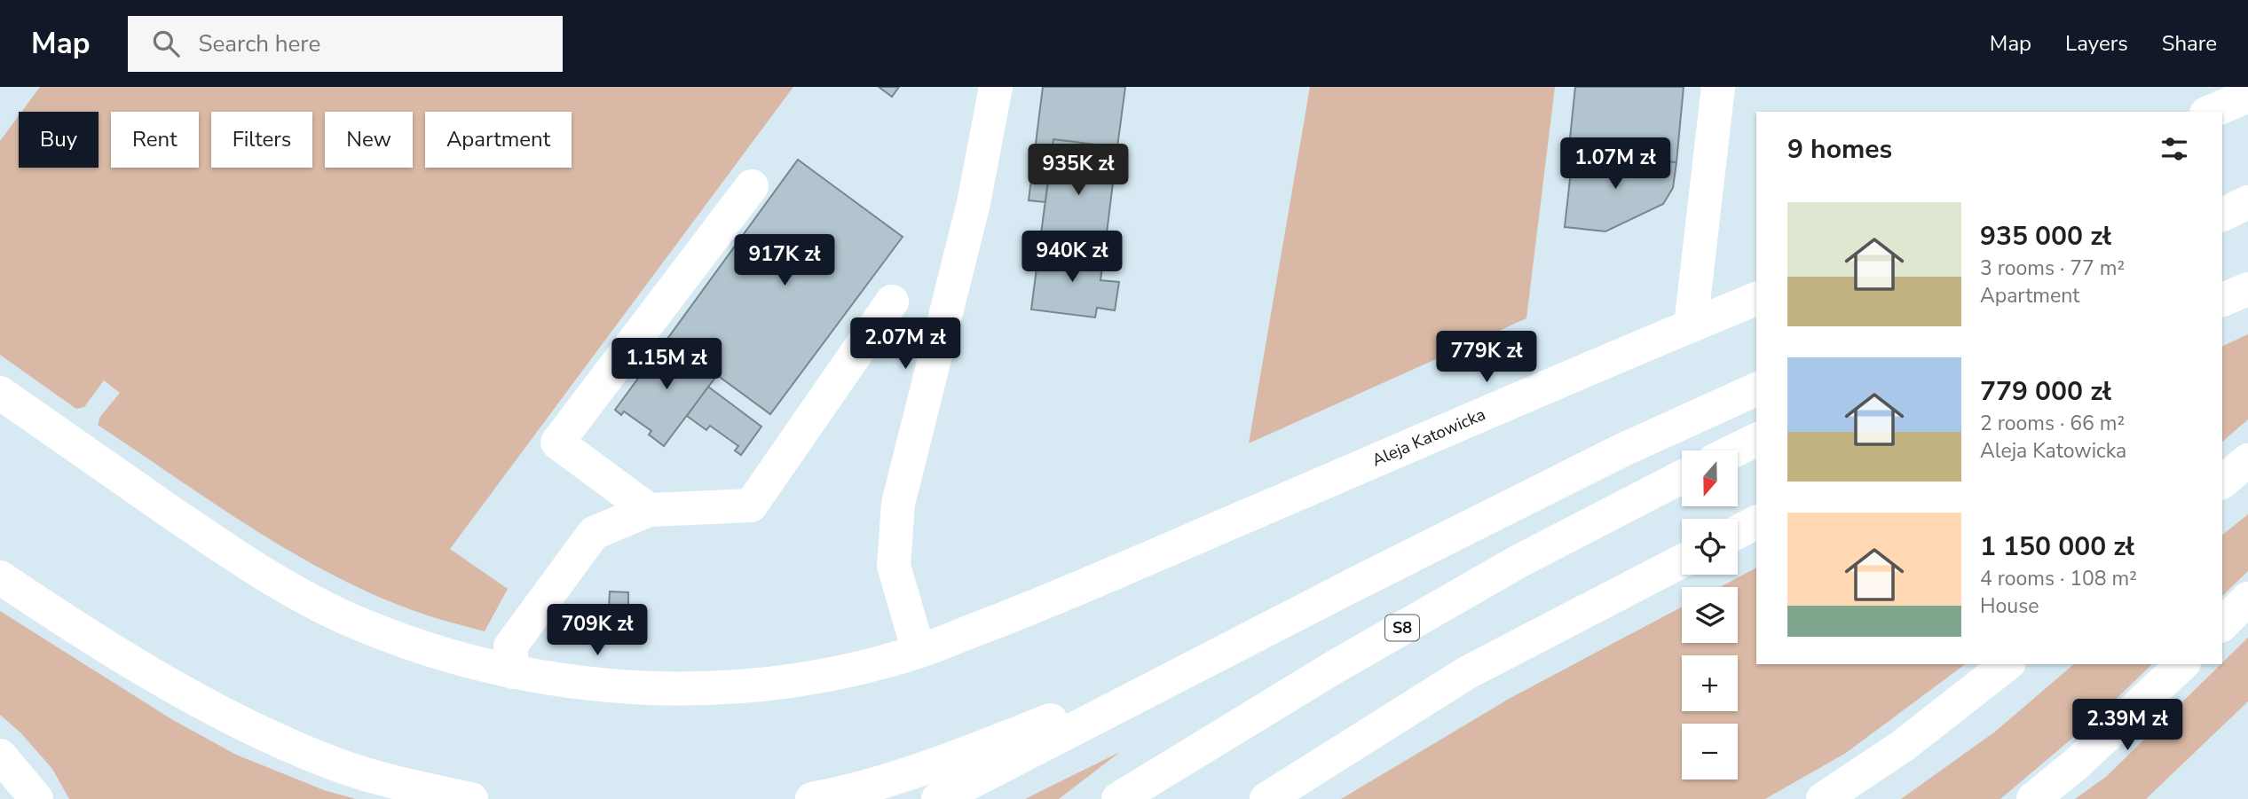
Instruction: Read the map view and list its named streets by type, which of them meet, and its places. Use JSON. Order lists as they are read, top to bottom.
{
  "streets": {
    "main road": ["Aleja Katowicka", "S8"]
  },
  "north": "bottom",
  "page": {
    "header": "Map",
    "search": "Search here",
    "nav": ["Map", "Layers", "Share"],
    "chip": [
      "Buy",
      "Rent",
      "Filters",
      "New",
      "Apartment"
    ],
    "heading": "9 homes",
    "price": [
      "1.07M zł",
      "935K zł",
      "940K zł",
      "917K zł",
      "2.07M zł",
      "779K zł",
      "1.15M zł",
      "709K zł",
      "2.39M zł"
    ],
    "list": [
      {
        "name": "935 000 zł",
        "note": "3 rooms · 77 m² · Apartment"
      },
      {
        "name": "779 000 zł",
        "note": "2 rooms · 66 m² · Aleja Katowicka"
      },
      {
        "name": "1 150 000 zł",
        "note": "4 rooms · 108 m² · House"
      }
    ],
    "map_buttons": ["+", "−"]
  }
}
